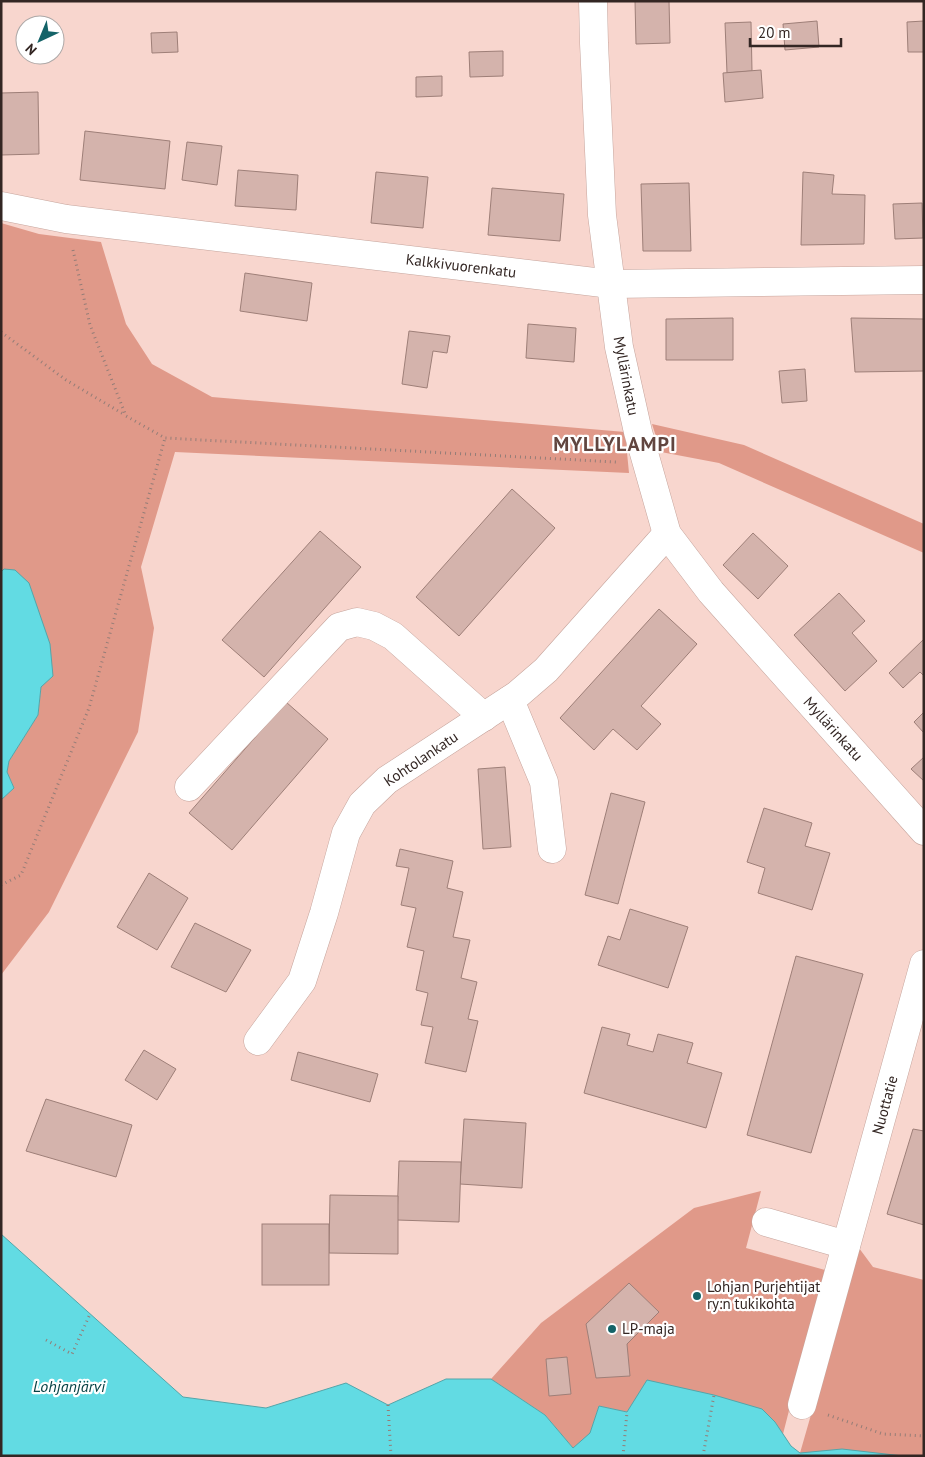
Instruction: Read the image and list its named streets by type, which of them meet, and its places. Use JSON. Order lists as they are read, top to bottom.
{
  "streets": {
    "street": [
      "Kalkkivuorenkatu",
      "Myllärinkatu",
      "Kohtolankatu",
      "Nuottatie"
    ]
  },
  "crossings": [
    ["Kalkkivuorenkatu", "Myllärinkatu"],
    ["Myllärinkatu", "Kohtolankatu"]
  ],
  "districts": ["MYLLYLAMPI"],
  "water": ["Lohjanjärvi"],
  "places": ["Lohjan Purjehtijat ry:n tukikohta", "LP-maja"],
  "scale_bar": "20 m",
  "north": "bottom left"
}
